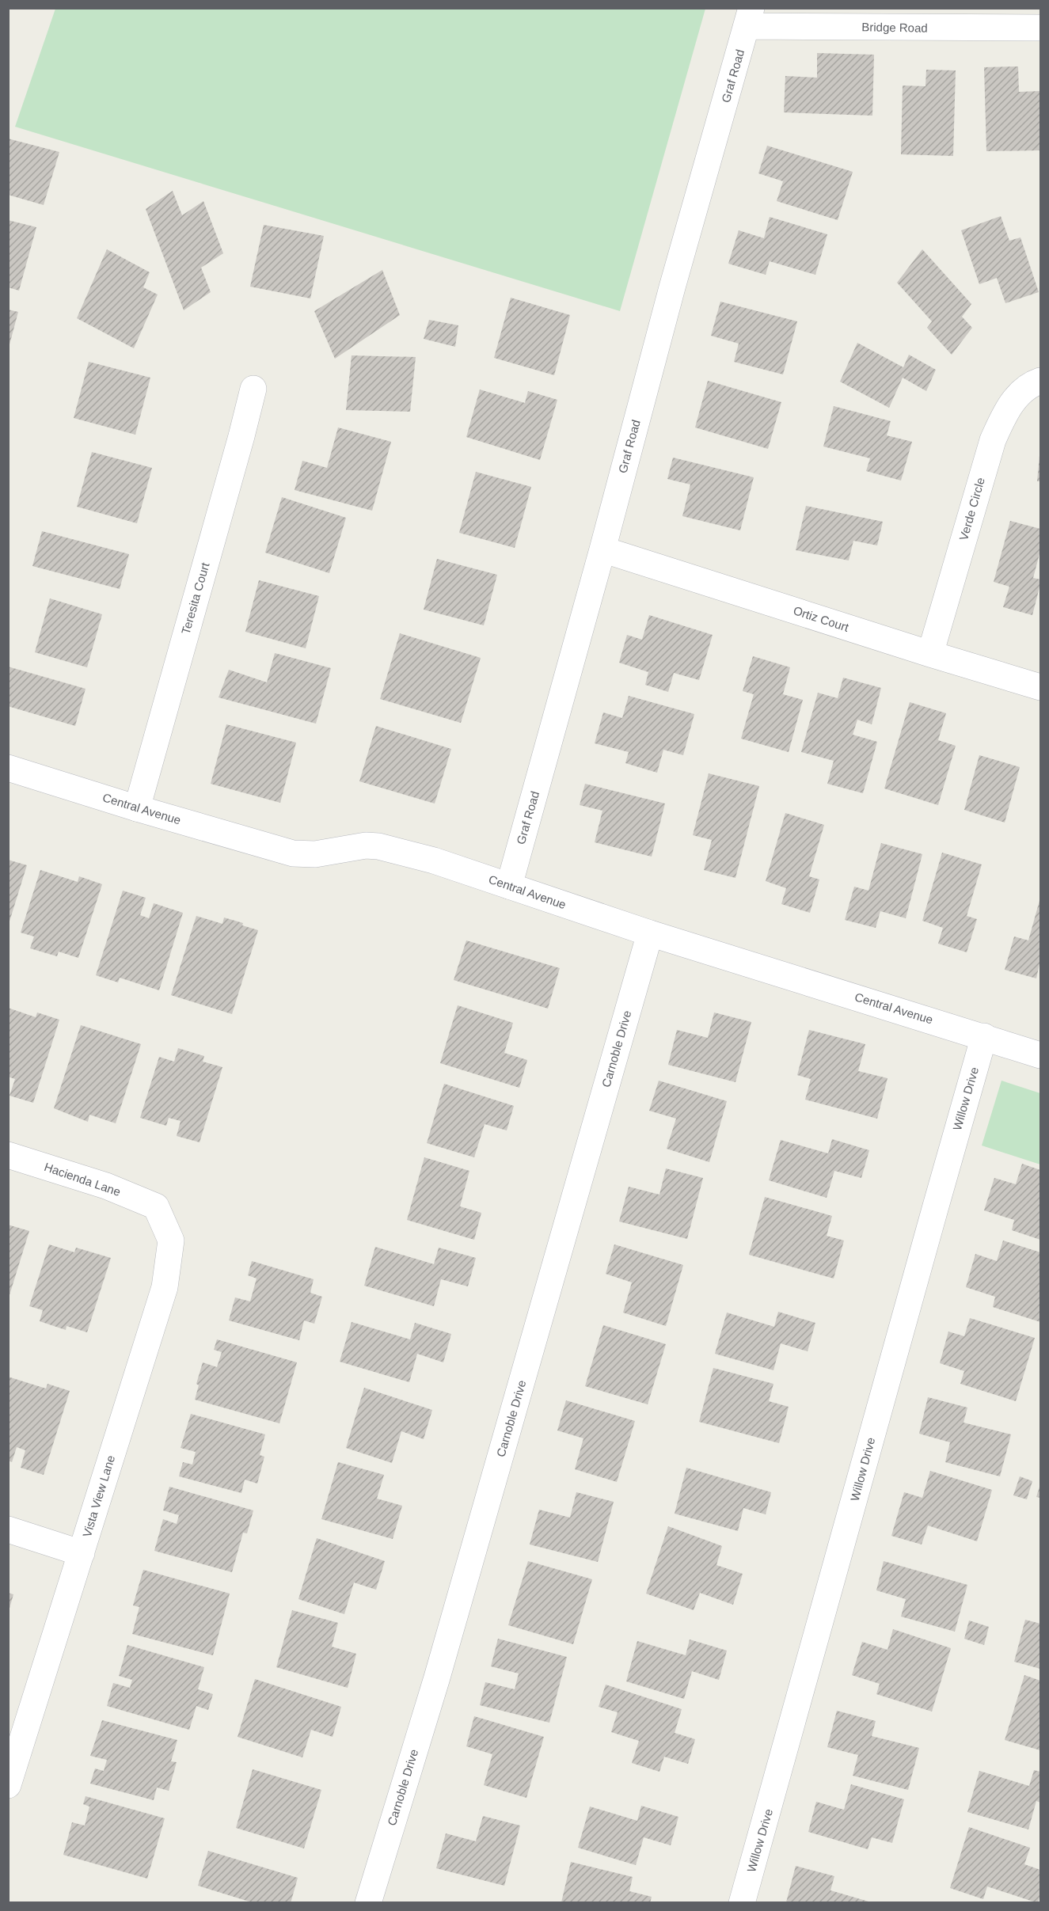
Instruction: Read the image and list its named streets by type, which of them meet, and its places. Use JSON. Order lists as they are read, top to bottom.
{
  "streets": {
    "street": [
      "Bridge Road",
      "Graf Road",
      "Verde Circle",
      "Teresita Court",
      "Ortiz Court",
      "Central Avenue",
      "Carnoble Drive",
      "Willow Drive",
      "Hacienda Lane",
      "Vista View Lane"
    ]
  },
  "crossings": [
    ["Bridge Road", "Graf Road"],
    ["Graf Road", "Ortiz Court"],
    ["Graf Road", "Central Avenue"],
    ["Verde Circle", "Ortiz Court"],
    ["Teresita Court", "Central Avenue"],
    ["Central Avenue", "Carnoble Drive"],
    ["Central Avenue", "Willow Drive"],
    ["Hacienda Lane", "Vista View Lane"]
  ]
}
